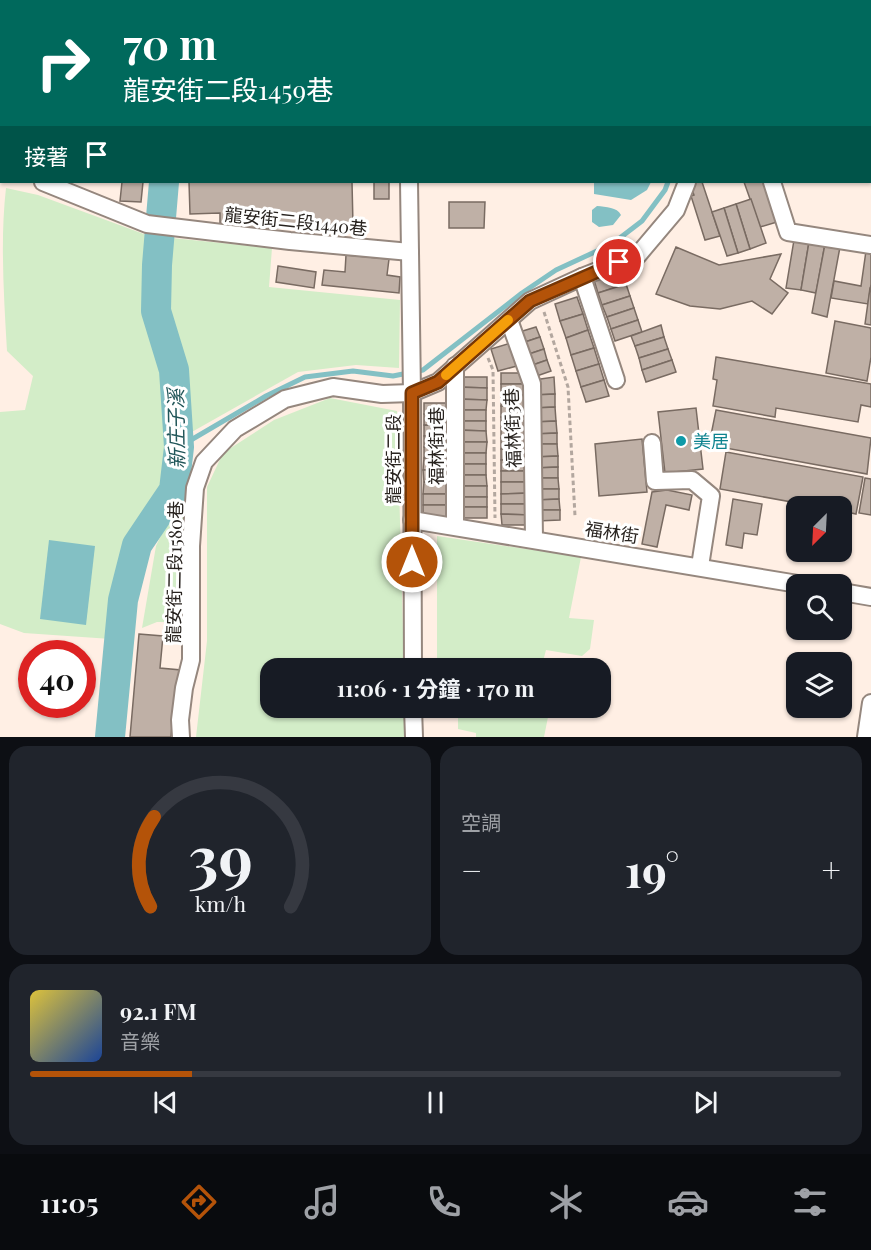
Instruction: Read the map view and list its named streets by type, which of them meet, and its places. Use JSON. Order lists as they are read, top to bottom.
{
  "streets": {
    "street": [
      "龍安街二段1440巷",
      "福林街3巷",
      "福林街1巷",
      "龍安街二段",
      "福林街",
      "龍安街二段1580巷"
    ]
  },
  "crossings": [
    ["龍安街二段1440巷", "龍安街二段"],
    ["福林街3巷", "福林街"],
    ["福林街1巷", "福林街"],
    ["龍安街二段", "福林街"],
    ["龍安街二段", "龍安街二段1580巷"]
  ],
  "water": ["新庄子溪"],
  "places": ["美居"],
  "north": "bottom left",
  "page": {
    "turn": ["70 m", "龍安街二段1459巷"],
    "then": "接著",
    "limit": "40",
    "trip": "11:06 · 1 分鐘 · 170 m",
    "tile": "空調",
    "heat": ["−", "19°", "+"],
    "song": ["92.1 FM", "音樂"],
    "tabs": "11:05",
    "gauge": ["39", "km/h"]
  }
}
